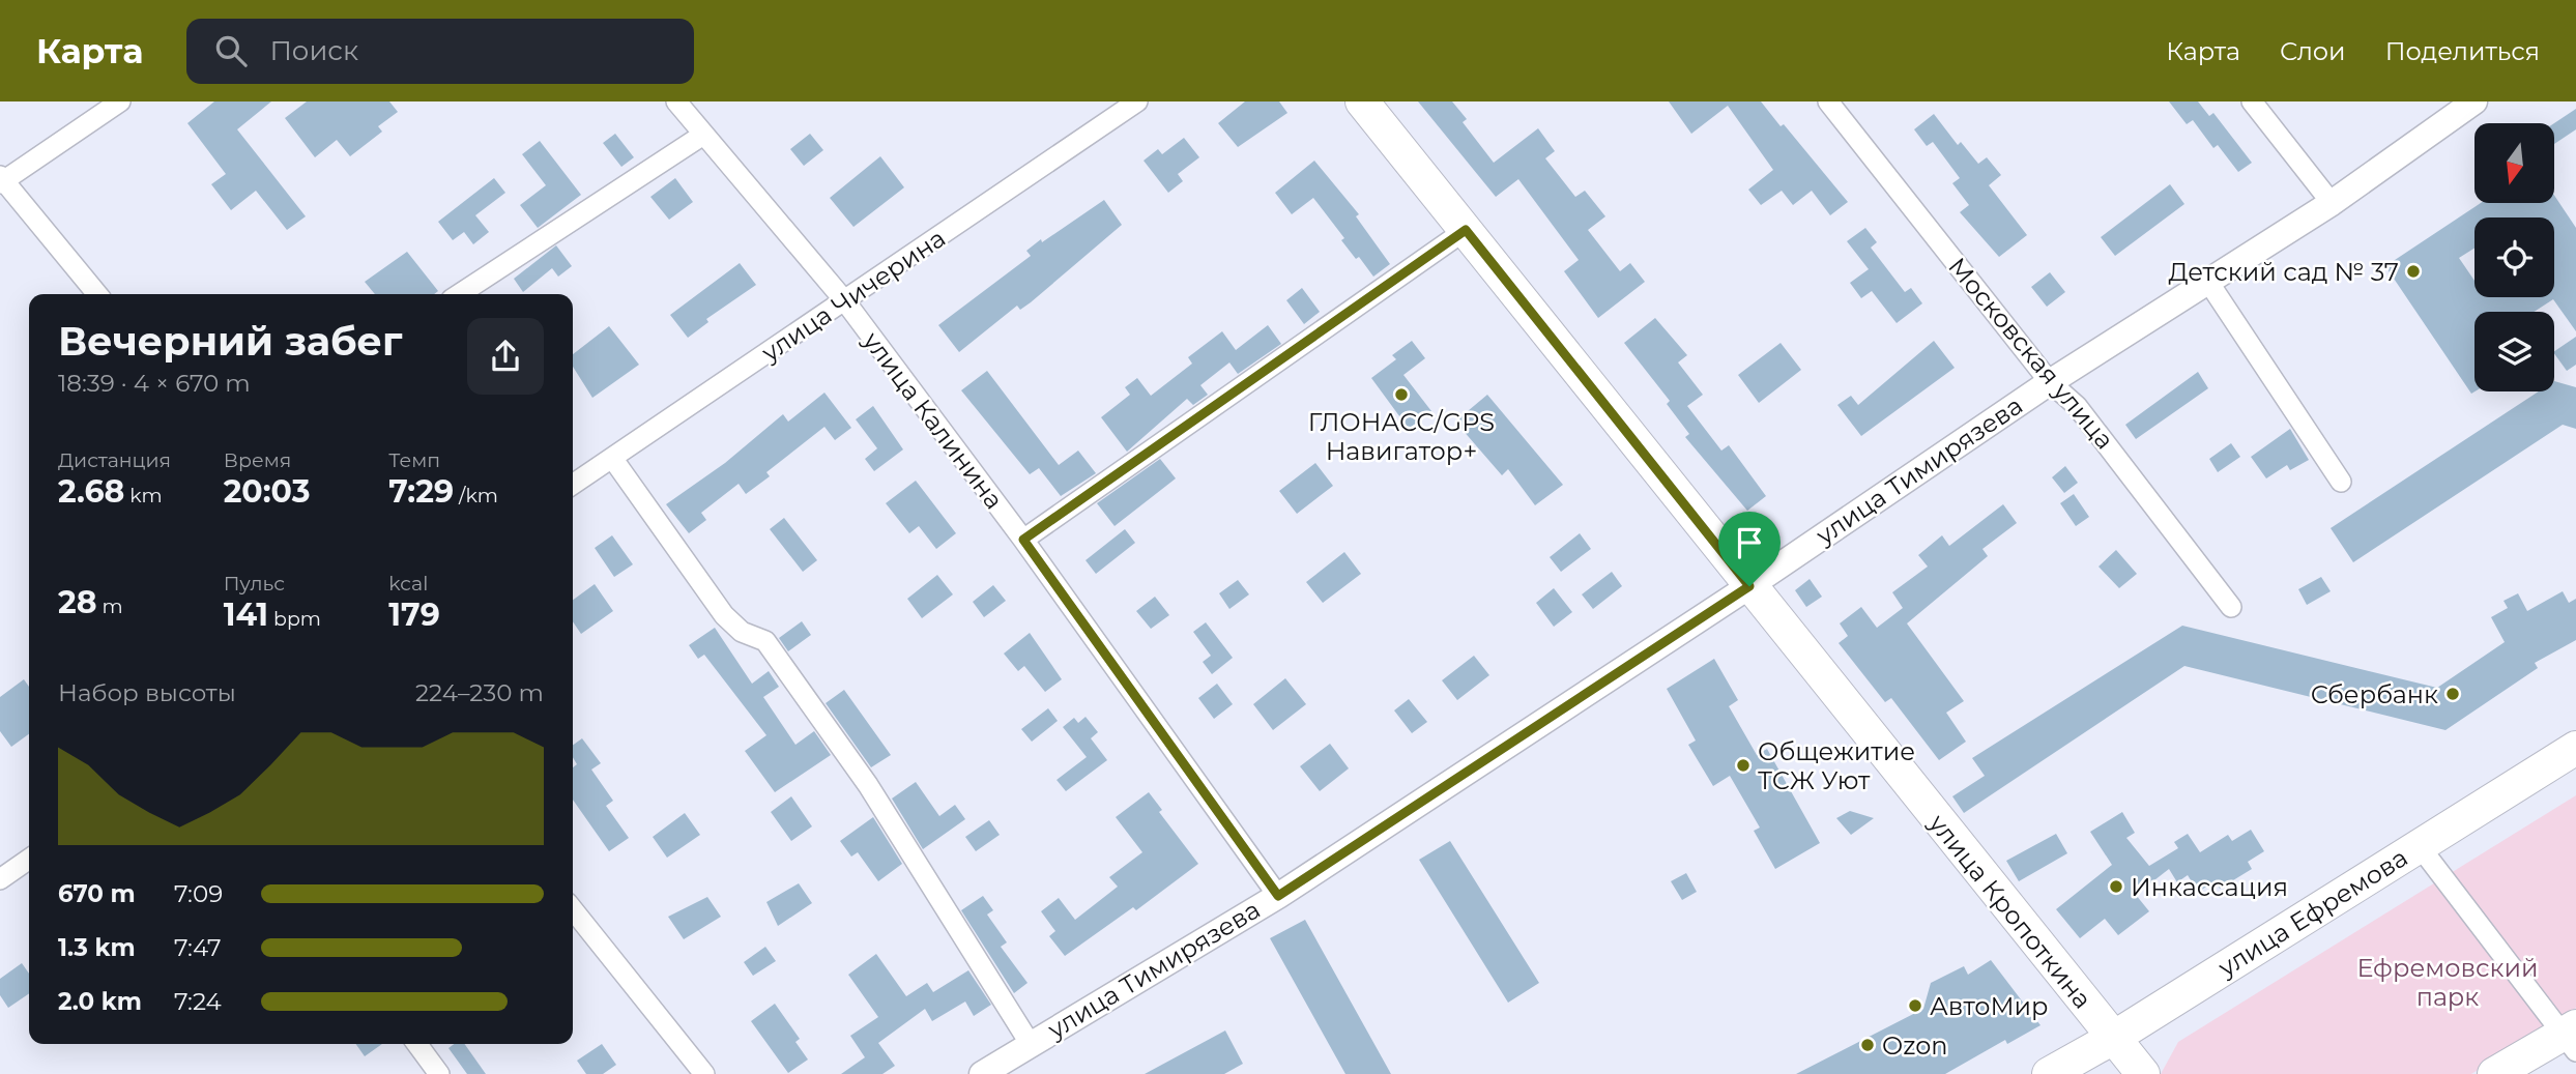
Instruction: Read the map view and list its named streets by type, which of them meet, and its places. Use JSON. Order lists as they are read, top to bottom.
{
  "streets": {
    "main road": ["улица Кропоткина", "улица Ефремова"],
    "street": [
      "улица Чичерина",
      "Московская улица",
      "улица Калинина",
      "улица Тимирязева"
    ]
  },
  "crossings": [
    ["улица Чичерина", "улица Калинина"],
    ["улица Чичерина", "улица Тимирязева"],
    ["Московская улица", "улица Тимирязева"],
    ["улица Калинина", "улица Тимирязева"],
    ["улица Тимирязева", "улица Кропоткина"],
    ["улица Кропоткина", "улица Ефремова"]
  ],
  "parks": ["Ефремовский парк"],
  "places": [
    "Детский сад № 37",
    "ГЛОНАСС/GPS Навигатор+",
    "Сбербанк",
    "Общежитие ТСЖ Уют",
    "Инкассация",
    "АвтоМир",
    "Ozon"
  ],
  "north": "bottom",
  "page": {
    "header": "Карта",
    "search": "Поиск",
    "nav": ["Карта", "Слои", "Поделиться"],
    "heading": ["Вечерний забег", "18:39 · 4 × 670 m"],
    "stats": [
      ["Дистанция", "2.68 km"],
      ["Время", "20:03"],
      ["Темп", "7:29 /km"],
      ["28 m"],
      ["Пульс", "141 bpm"],
      ["kcal", "179"]
    ],
    "chart": ["Набор высоты", "224–230 m"],
    "list": [
      {
        "name": "670 m",
        "note": "7:09"
      },
      {
        "name": "1.3 km",
        "note": "7:47"
      },
      {
        "name": "2.0 km",
        "note": "7:24"
      }
    ]
  }
}
